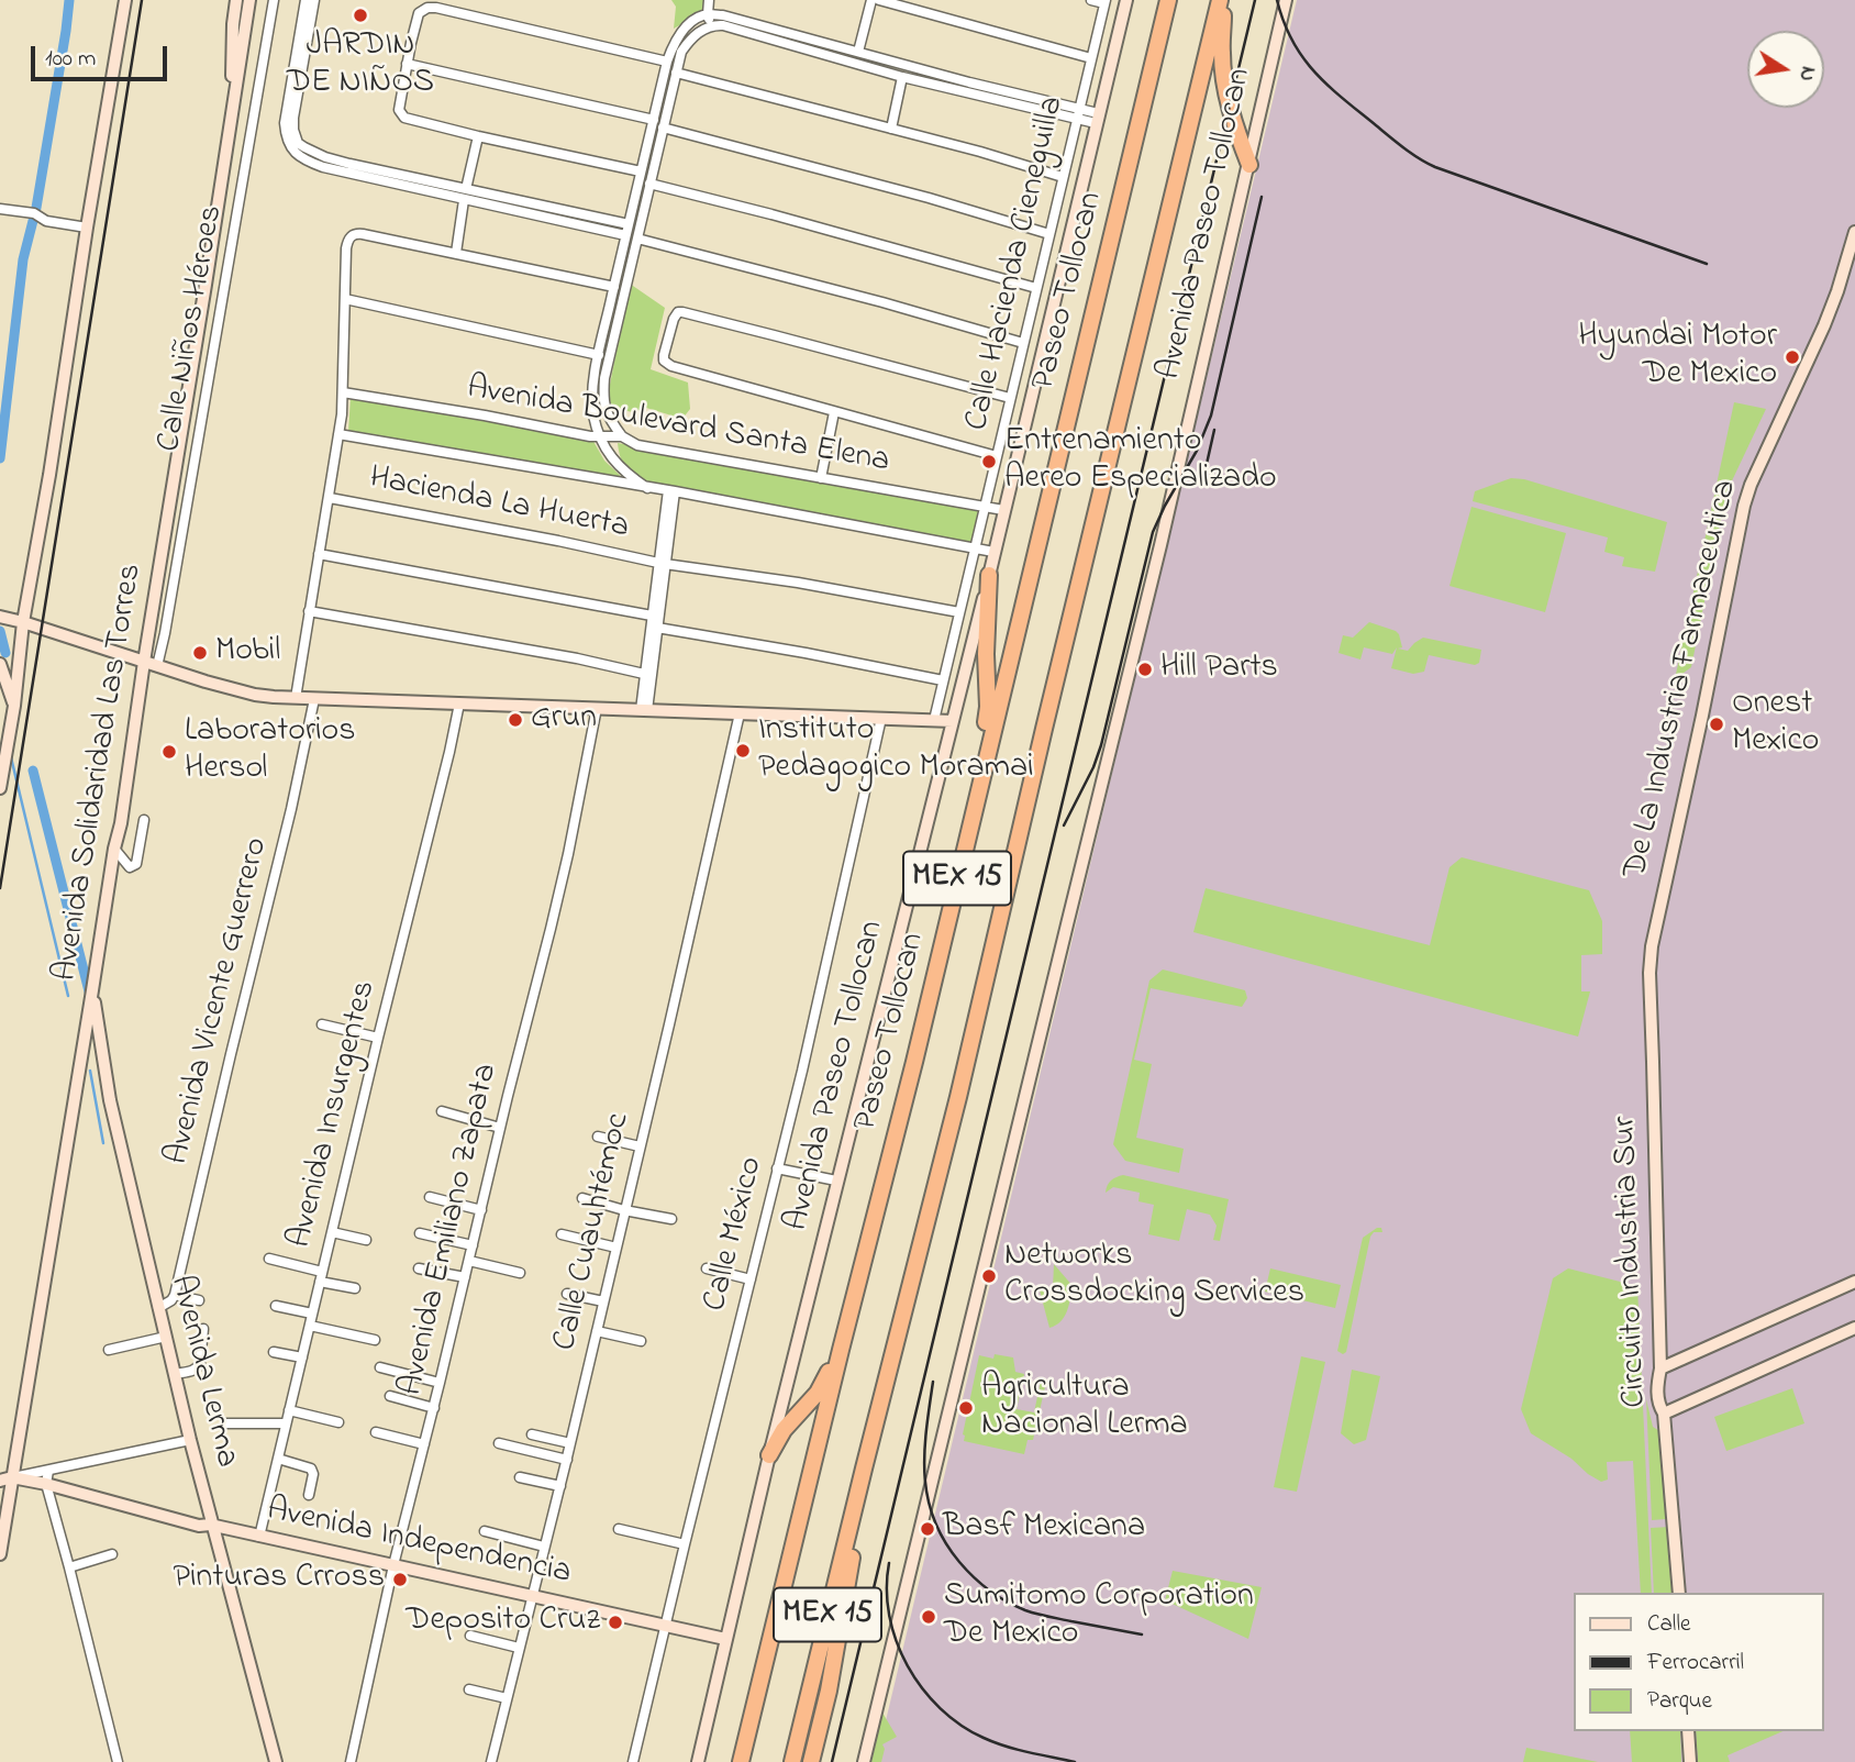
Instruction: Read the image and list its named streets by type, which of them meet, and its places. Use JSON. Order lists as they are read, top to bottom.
{
  "streets": {
    "highway": ["Paseo Tollocan", "MEX 15"],
    "main road": [
      "Avenida Paseo Tollocan",
      "De La Industria Farmaceutica",
      "Avenida Solidaridad Las Torres",
      "Circuito Industria Sur",
      "Avenida Lerma",
      "Avenida Independencia"
    ],
    "street": [
      "Calle Hacienda Cieneguilla",
      "Calle Niños Héroes",
      "Avenida Boulevard Santa Elena",
      "Hacienda La Huerta",
      "Avenida Vicente Guerrero",
      "Avenida Insurgentes",
      "Avenida Emiliano Zapata",
      "Calle Cuauhtémoc",
      "Calle México"
    ]
  },
  "crossings": [
    ["Avenida Paseo Tollocan", "Avenida Boulevard Santa Elena"],
    ["Avenida Paseo Tollocan", "Avenida Independencia"],
    ["Calle Hacienda Cieneguilla", "Avenida Boulevard Santa Elena"],
    ["Calle Hacienda Cieneguilla", "Hacienda La Huerta"],
    ["De La Industria Farmaceutica", "Circuito Industria Sur"],
    ["Avenida Solidaridad Las Torres", "Avenida Lerma"],
    ["Avenida Solidaridad Las Torres", "Avenida Independencia"],
    ["Avenida Insurgentes", "Avenida Independencia"],
    ["Avenida Emiliano Zapata", "Avenida Independencia"],
    ["Calle Cuauhtémoc", "Avenida Independencia"],
    ["Calle México", "Avenida Independencia"],
    ["Avenida Lerma", "Avenida Independencia"]
  ],
  "places": [
    "JARDIN DE NIÑOS",
    "Hyundai Motor De Mexico",
    "Entrenamiento Aereo Especializado",
    "Mobil",
    "Hill Parts",
    "Grun",
    "Onest Mexico",
    "Instituto Pedagogico Moramai",
    "Laboratorios Hersol",
    "Networks Crossdocking Services",
    "Agricultura Nacional Lerma",
    "Basf Mexicana",
    "Pinturas Crross",
    "Sumitomo Corporation De Mexico",
    "Deposito Cruz"
  ],
  "legend": ["Calle", "Ferrocarril", "Parque"],
  "scale_bar": "100 m",
  "north": "right"
}
